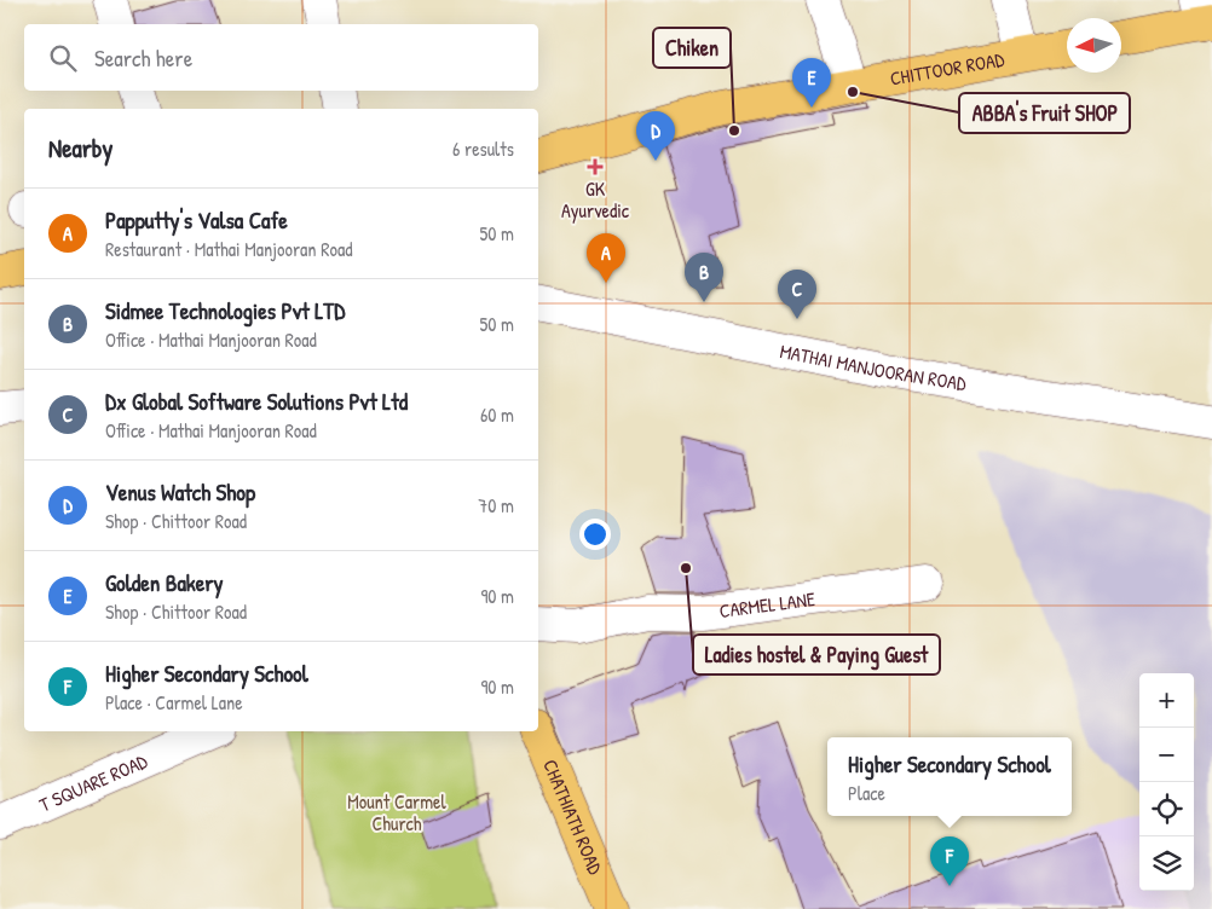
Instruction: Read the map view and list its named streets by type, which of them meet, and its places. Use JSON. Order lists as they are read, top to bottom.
{
  "streets": {
    "main road": ["CHITTOOR ROAD", "CHATHIATH ROAD"],
    "street": ["MATHAI MANJOORAN ROAD", "CARMEL LANE", "T SQUARE ROAD"]
  },
  "parks": ["Mount Carmel Church"],
  "places": {
    "other": ["ABBA's Fruit SHOP", "Chiken", "Ladies hostel & Paying Guest"],
    "health": ["GK Ayurvedic"]
  },
  "north": "left",
  "page": {
    "search": "Search here",
    "pins": [
      "E",
      "D",
      "A",
      "B",
      "C",
      "F"
    ],
    "heading": ["Nearby", "6 results"],
    "list": [
      {
        "mark": "A",
        "name": "Papputty's Valsa Cafe",
        "note": "Restaurant · Mathai Manjooran Road",
        "value": "50 m"
      },
      {
        "mark": "B",
        "name": "Sidmee Technologies Pvt LTD",
        "note": "Office · Mathai Manjooran Road",
        "value": "50 m"
      },
      {
        "mark": "C",
        "name": "Dx Global Software Solutions Pvt Ltd",
        "note": "Office · Mathai Manjooran Road",
        "value": "60 m"
      },
      {
        "mark": "D",
        "name": "Venus Watch Shop",
        "note": "Shop · Chittoor Road",
        "value": "70 m"
      },
      {
        "mark": "E",
        "name": "Golden Bakery",
        "note": "Shop · Chittoor Road",
        "value": "90 m"
      },
      {
        "mark": "F",
        "name": "Higher Secondary School",
        "note": "Place · Carmel Lane",
        "value": "90 m"
      }
    ],
    "map_buttons": ["+", "−"],
    "popup": ["Higher Secondary School", "Place"]
  }
}
